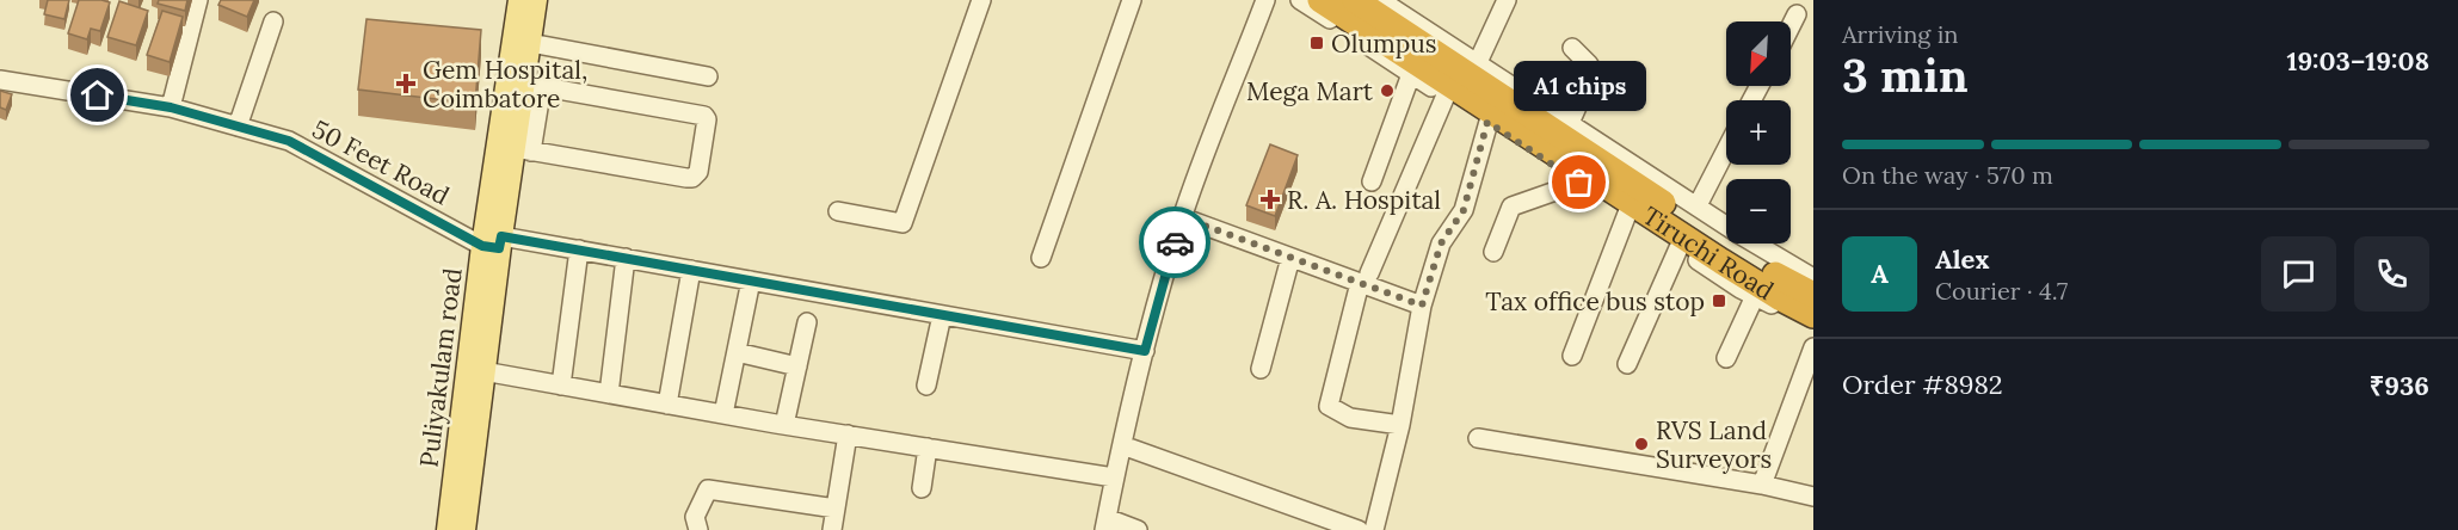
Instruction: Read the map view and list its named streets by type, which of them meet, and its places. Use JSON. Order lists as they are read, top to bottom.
{
  "streets": {
    "highway": ["Tiruchi Road"],
    "main road": ["Puliyakulam road"],
    "street": ["50 Feet Road"]
  },
  "crossings": [
    ["50 Feet Road", "Puliyakulam road"]
  ],
  "places": {
    "transit": ["Olumpus", "Tax office bus stop"],
    "health": ["Gem Hospital, Coimbatore", "R. A. Hospital"],
    "other": ["Mega Mart", "A1 chips", "RVS Land Surveyors"]
  },
  "north": "bottom left",
  "page": {
    "heading": ["3 min", "Arriving in", "19:03–19:08"],
    "panel": [
      "Alex",
      "Courier · 4.7",
      "Order #8982",
      "₹936"
    ],
    "map_buttons": ["+", "−"],
    "bubble": "A1 chips",
    "bar": "On the way · 570 m",
    "round": "A"
  }
}
